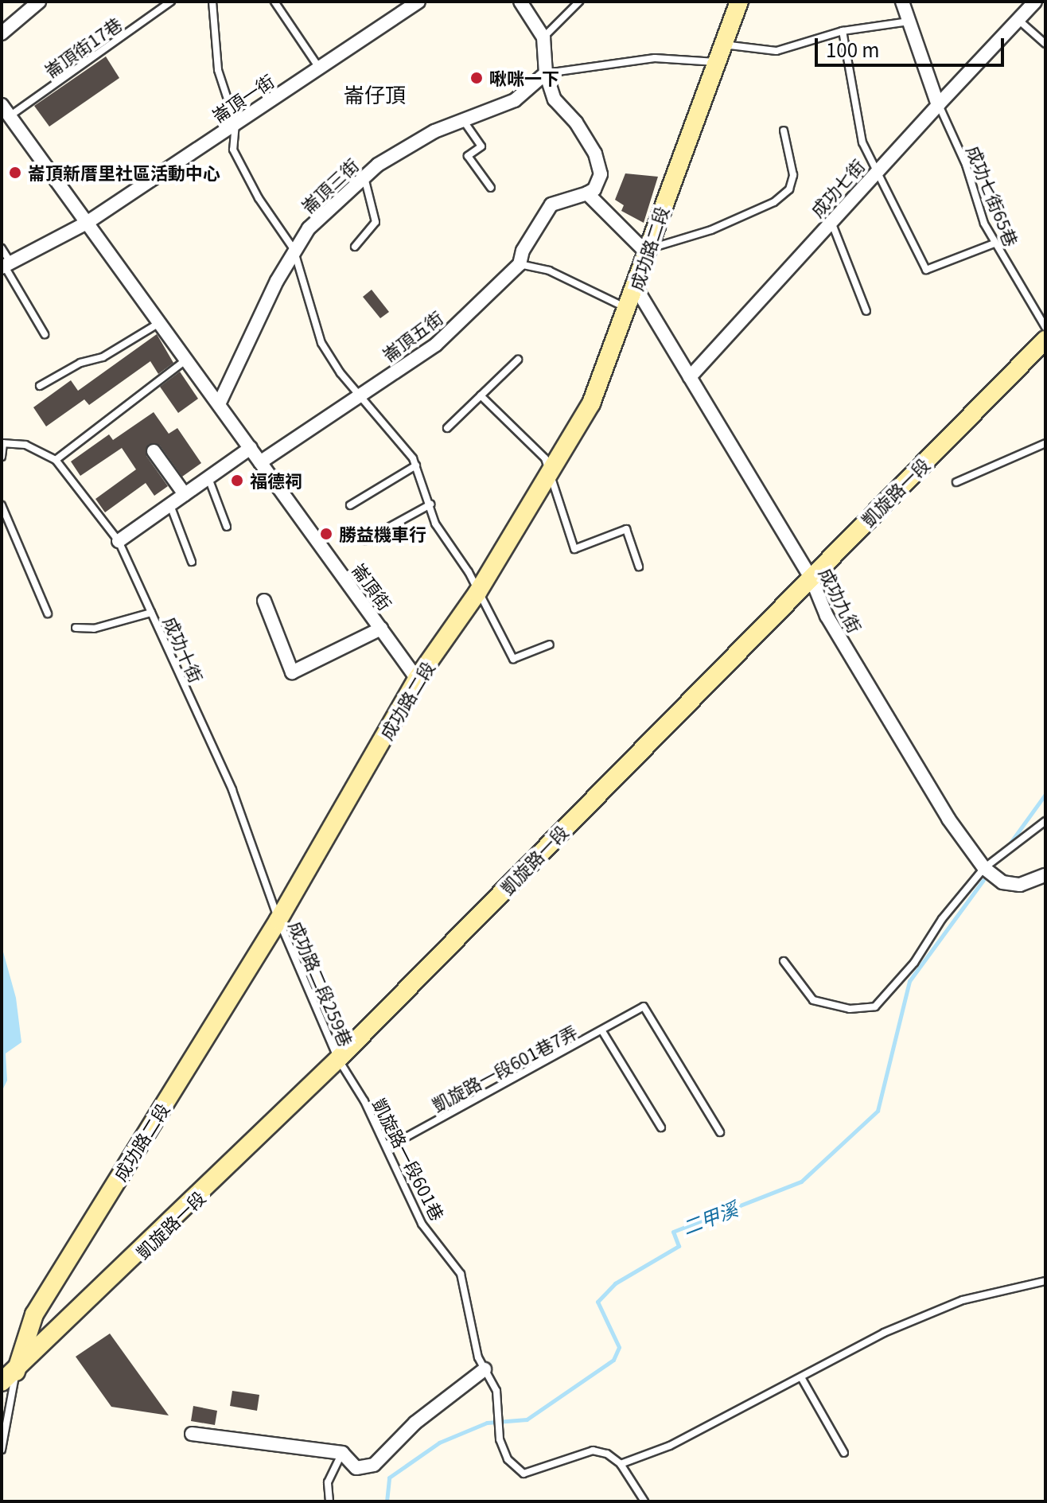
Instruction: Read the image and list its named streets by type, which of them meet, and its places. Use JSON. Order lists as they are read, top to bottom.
{
  "streets": {
    "street": [
      "崙頂一街",
      "崙頂三街",
      "成功七街",
      "成功路二段",
      "崙頂五街",
      "凱旋路一段",
      "崙頂街",
      "成功九街"
    ],
    "lane": [
      "崙頂街17巷",
      "成功七街65巷",
      "成功十街",
      "成功路二段259巷",
      "凱旋路一段601巷7弄",
      "凱旋路一段601巷"
    ]
  },
  "crossings": [
    ["崙頂街17巷", "崙頂街"],
    ["崙頂一街", "崙頂街"],
    ["崙頂三街", "崙頂街"],
    ["成功七街", "成功七街65巷"],
    ["成功七街", "成功九街"],
    ["成功路二段", "凱旋路一段"],
    ["成功路二段", "崙頂街"],
    ["成功路二段", "成功九街"],
    ["成功路二段", "成功十街"],
    ["成功路二段", "成功路二段259巷"],
    ["崙頂五街", "崙頂街"],
    ["凱旋路一段", "成功九街"],
    ["凱旋路一段", "成功路二段259巷"],
    ["凱旋路一段", "凱旋路一段601巷"],
    ["成功十街", "成功路二段259巷"],
    ["成功路二段259巷", "凱旋路一段601巷"],
    ["凱旋路一段601巷7弄", "凱旋路一段601巷"]
  ],
  "districts": ["崙仔頂"],
  "water": ["二甲溪"],
  "places": [
    "啾咪一下",
    "崙頂新厝里社區活動中心",
    "福德祠",
    "勝益機車行"
  ],
  "scale_bar": "100 m"
}
